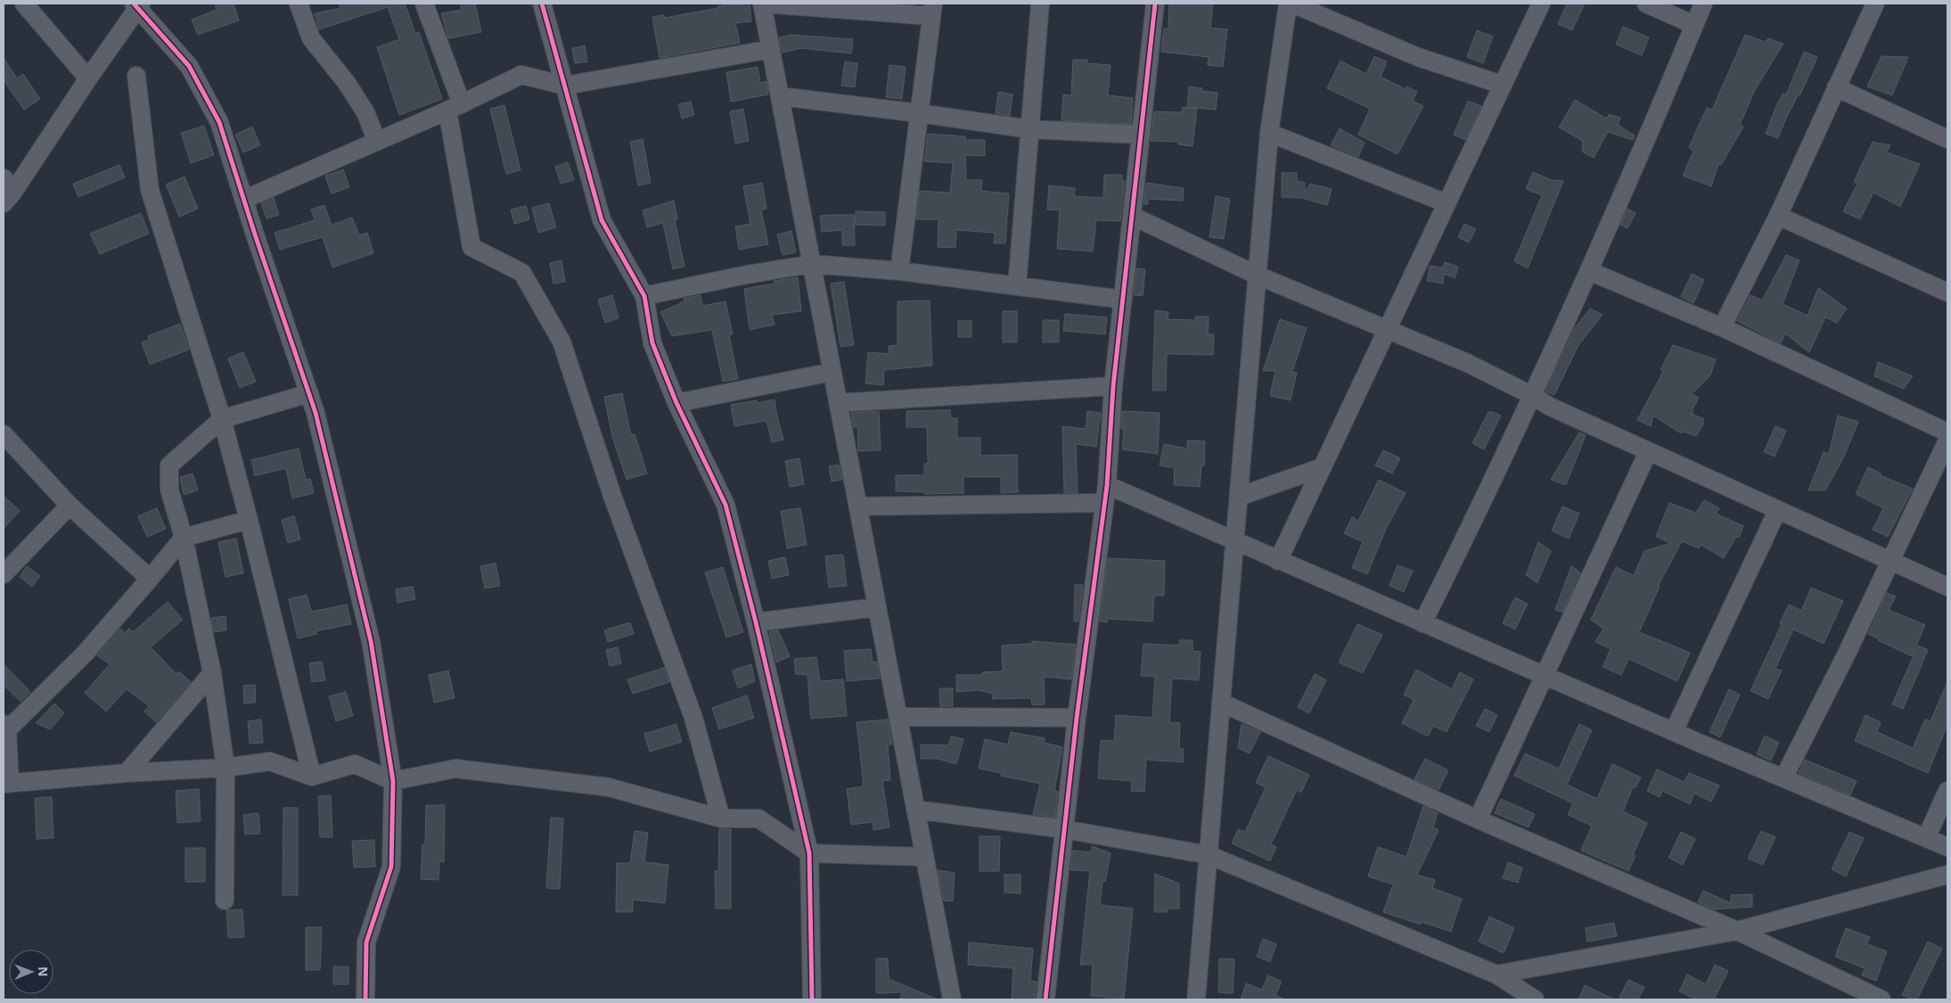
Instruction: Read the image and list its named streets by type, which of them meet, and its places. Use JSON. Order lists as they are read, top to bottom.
{
  "north": "right"
}
